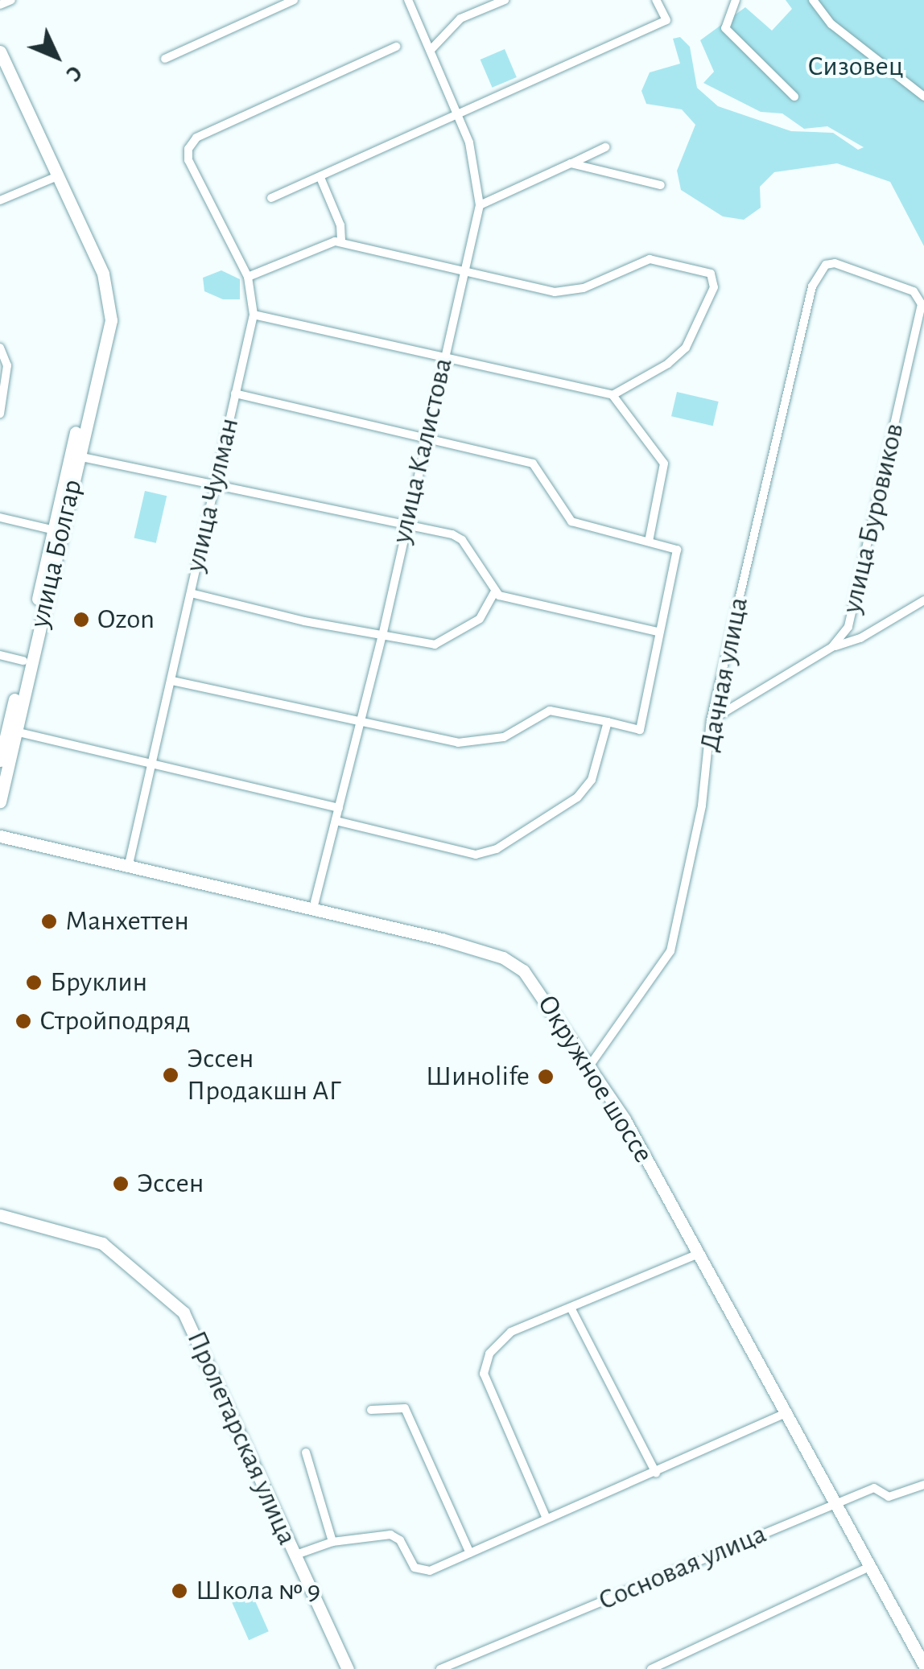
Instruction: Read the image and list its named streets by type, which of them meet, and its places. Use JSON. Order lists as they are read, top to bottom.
{
  "streets": {
    "street": [
      "улица Калистова",
      "улица Чулман",
      "улица Буровиков",
      "улица Болгар",
      "Дачная улица",
      "Окружное шоссе",
      "Пролетарская улица",
      "Сосновая улица"
    ]
  },
  "crossings": [
    ["улица Калистова", "Окружное шоссе"],
    ["улица Чулман", "Окружное шоссе"],
    ["улица Буровиков", "Дачная улица"],
    ["Дачная улица", "Окружное шоссе"],
    ["Окружное шоссе", "Сосновая улица"]
  ],
  "parks": ["Сизовец"],
  "places": [
    "Ozon",
    "Манхеттен",
    "Бруклин",
    "Стройподряд",
    "Эссен Продакшн АГ",
    "Шиноlife",
    "Эссен",
    "Школа № 9"
  ],
  "north": "bottom right"
}
